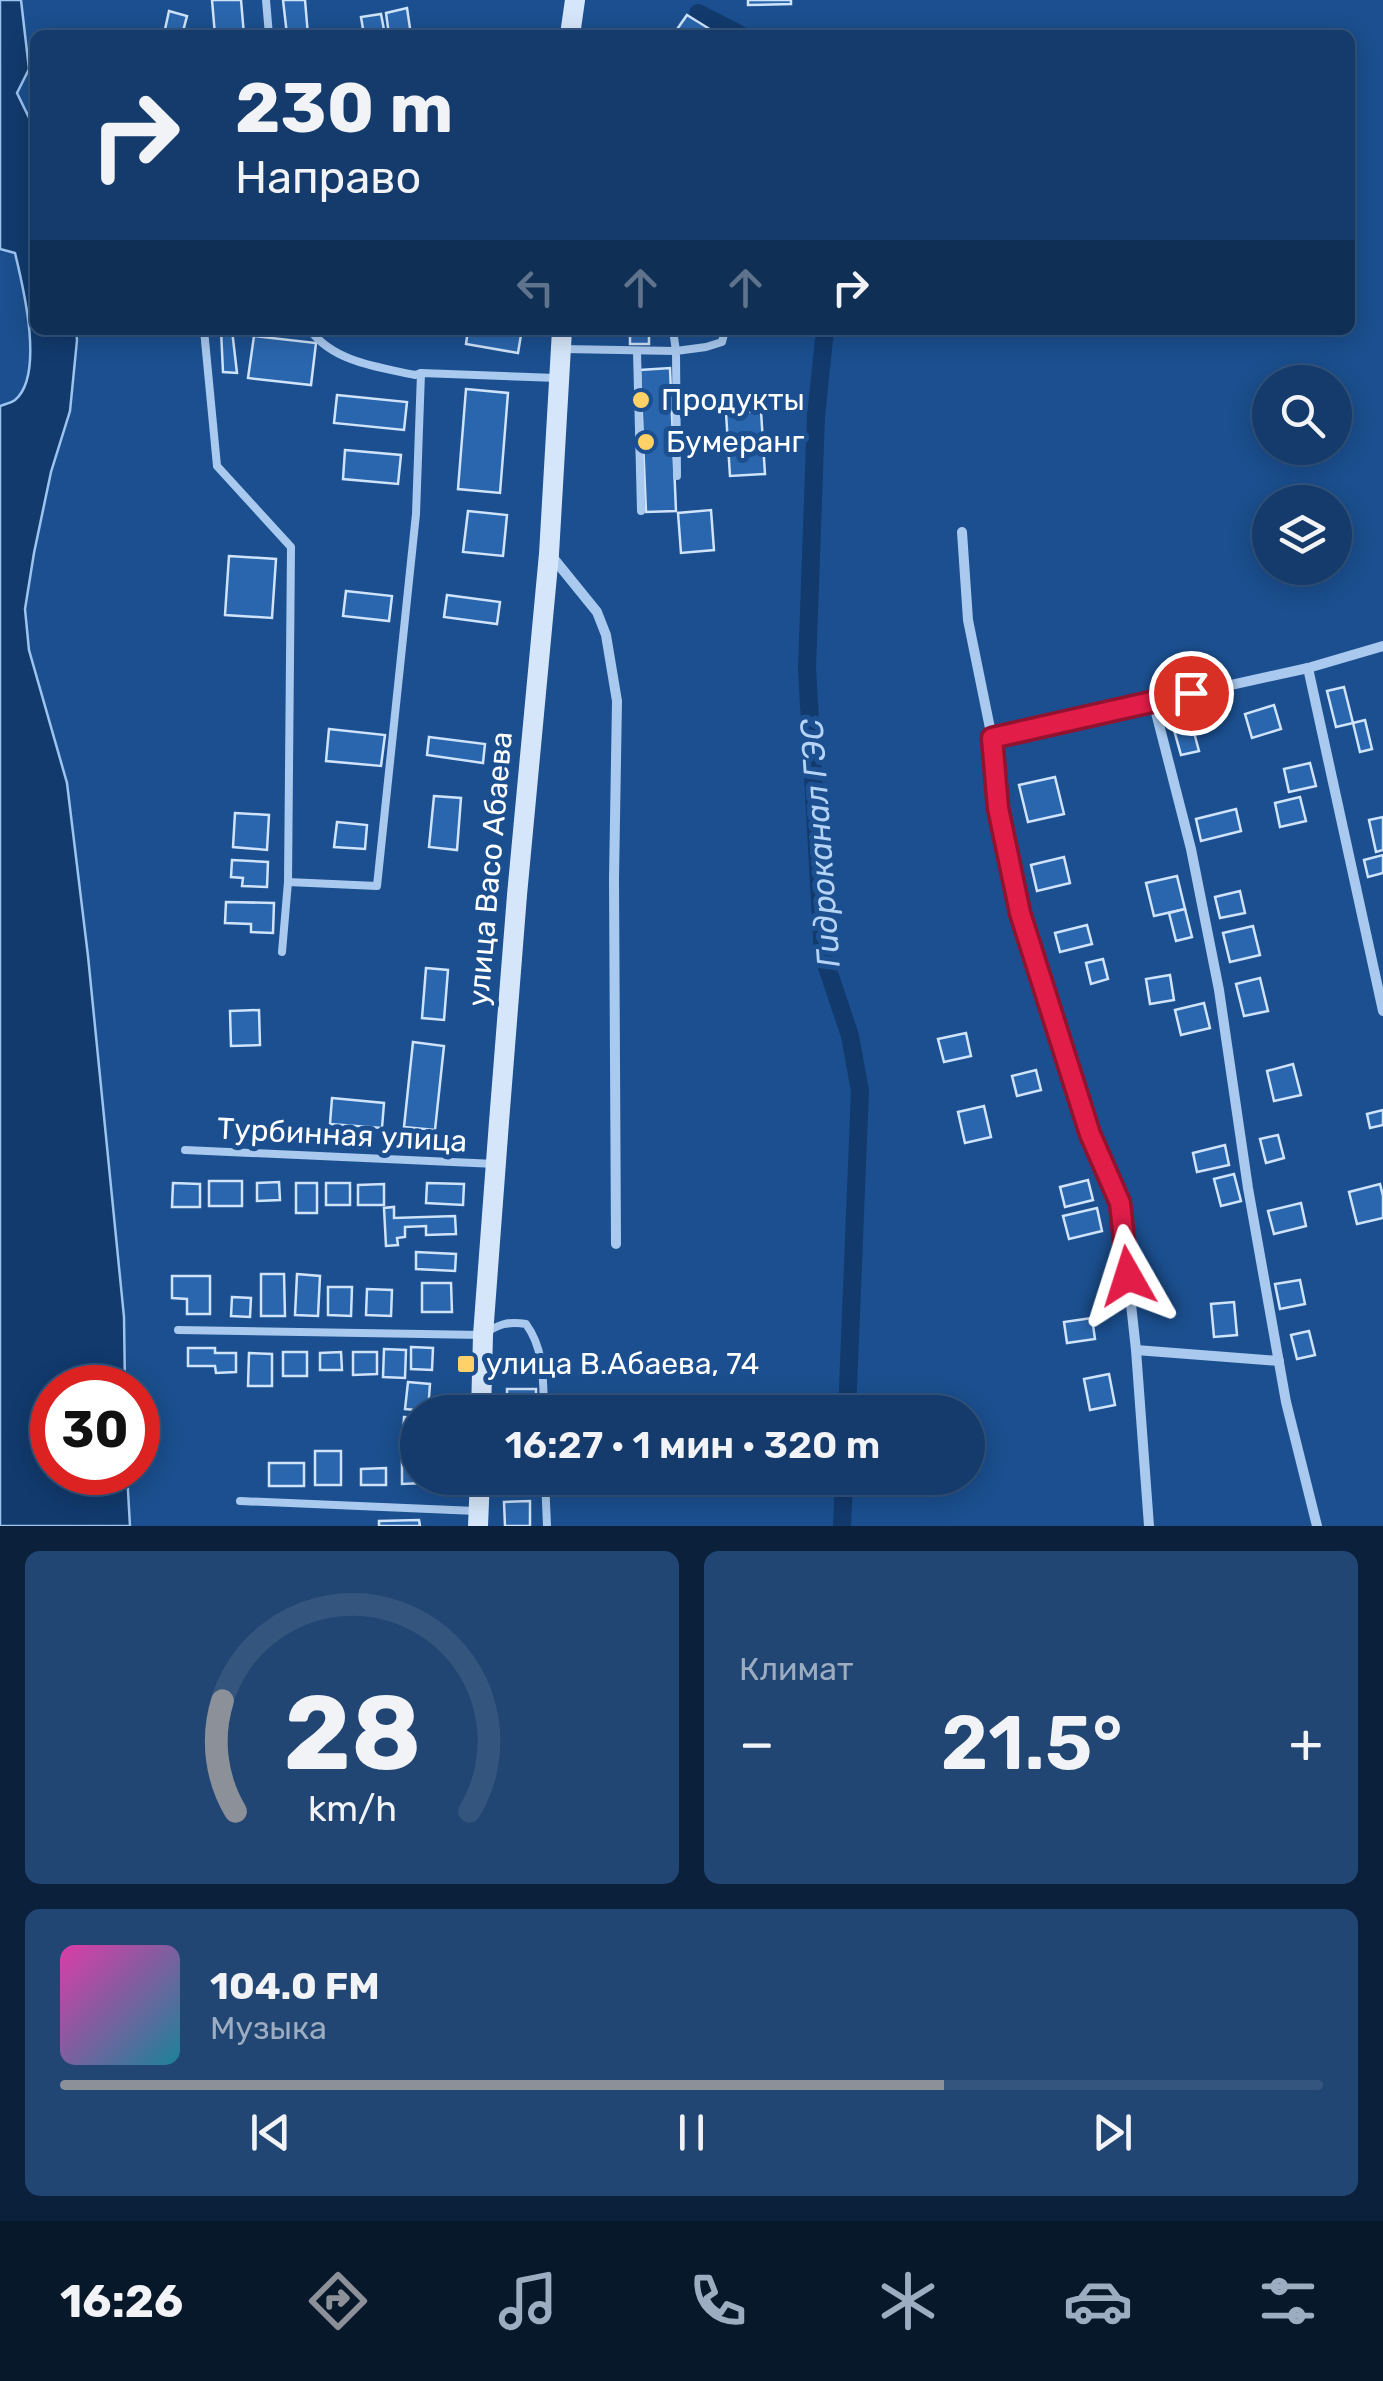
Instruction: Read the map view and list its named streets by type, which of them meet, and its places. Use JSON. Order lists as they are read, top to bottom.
{
  "streets": {
    "main road": ["улица Васо Абаева"],
    "lane": ["Турбинная улица"]
  },
  "crossings": [
    ["улица Васо Абаева", "Турбинная улица"]
  ],
  "water": ["Гидроканал ГЭС"],
  "places": {
    "other": ["Продукты", "Бумеранг"],
    "transit": ["улица В.Абаева, 74"]
  },
  "page": {
    "turn": ["230 m", "Направо"],
    "limit": "30",
    "trip": "16:27 · 1 мин · 320 m",
    "tile": "Климат",
    "heat": ["−", "21.5°", "+"],
    "song": ["104.0 FM", "Музыка"],
    "tabs": "16:26",
    "gauge": ["28", "km/h"]
  }
}
